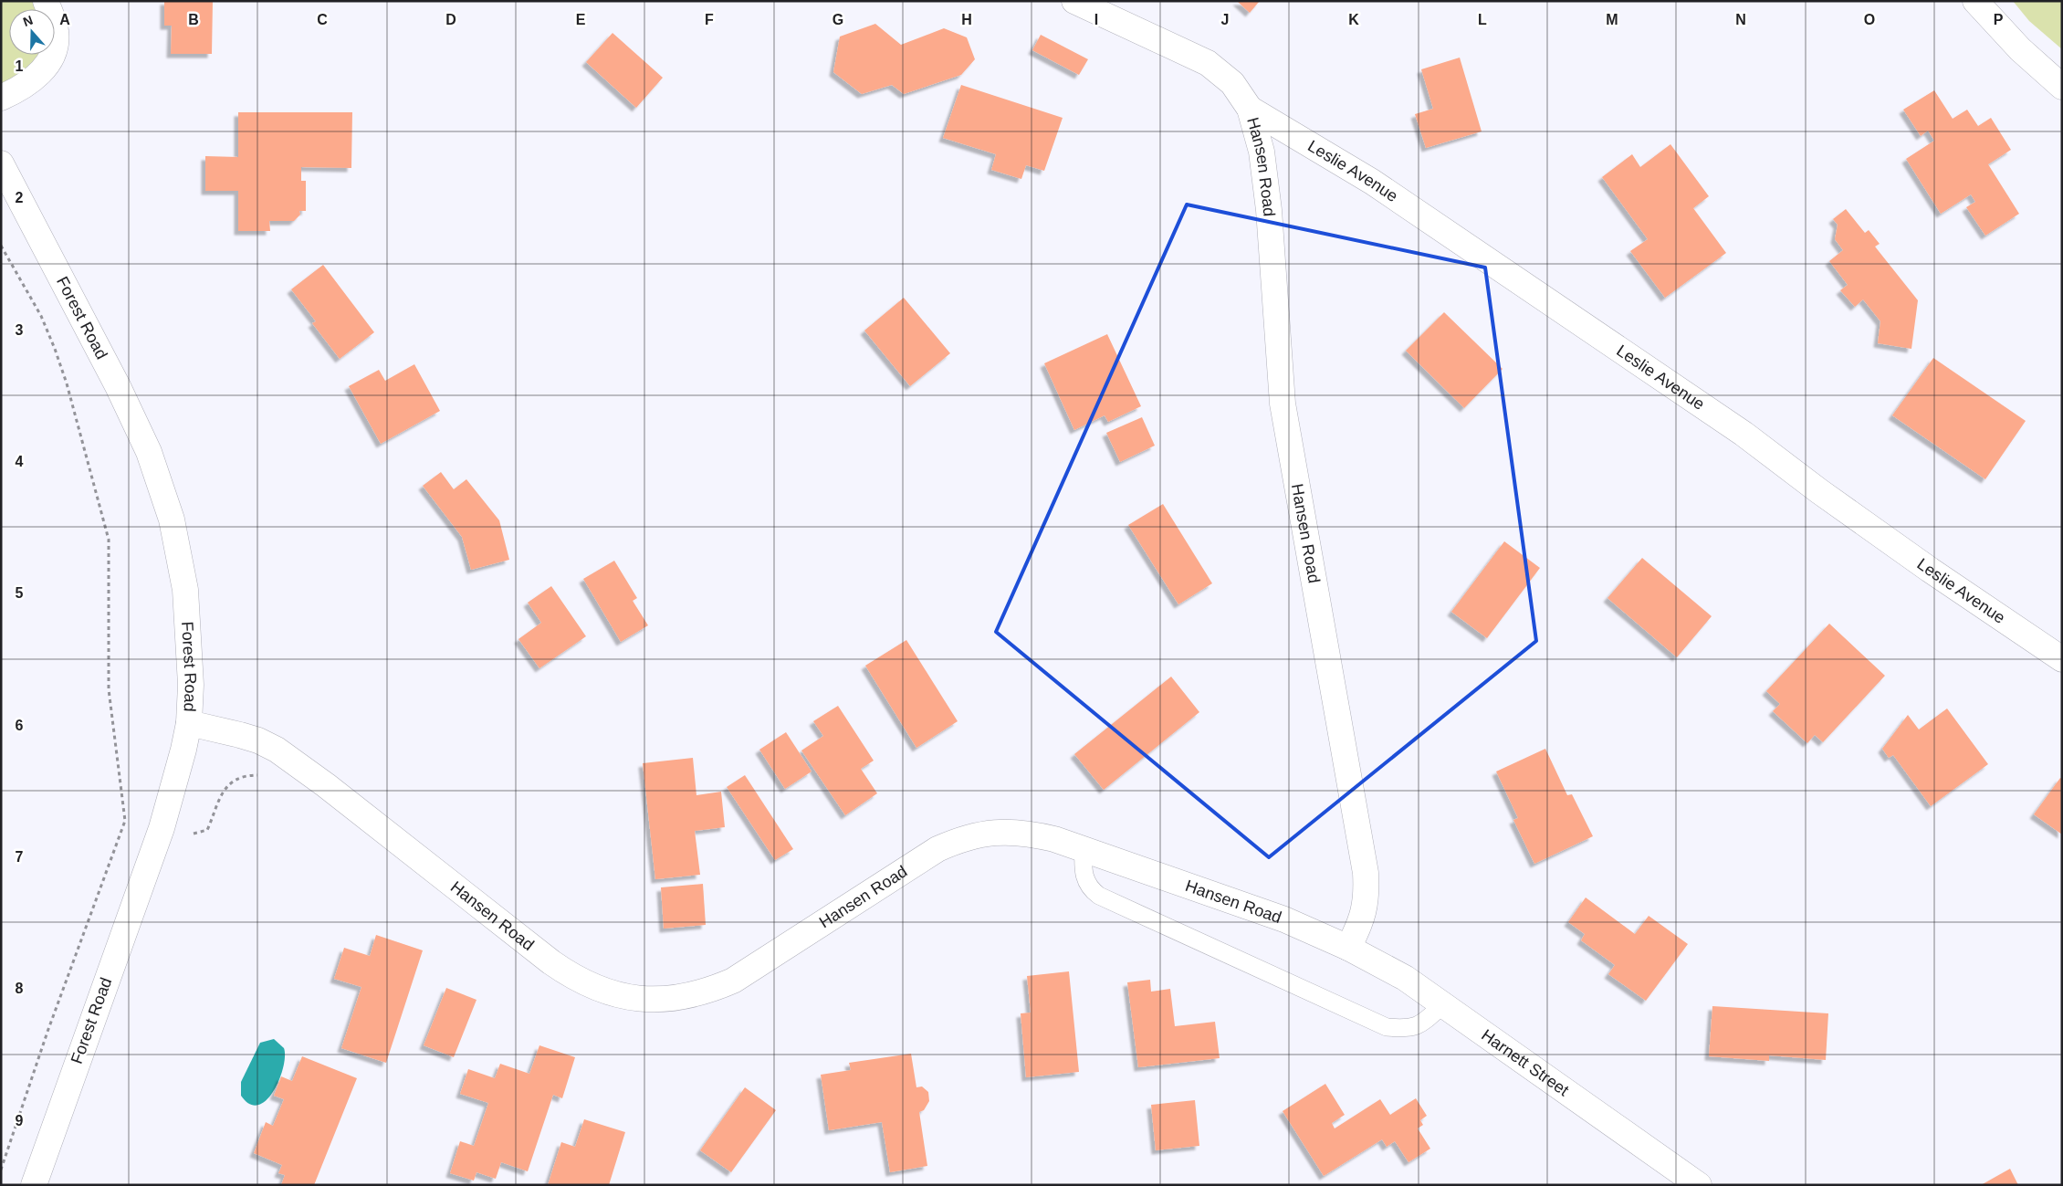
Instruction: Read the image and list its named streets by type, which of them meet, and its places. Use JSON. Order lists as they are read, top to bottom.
{
  "streets": {
    "street": [
      "Hansen Road",
      "Leslie Avenue",
      "Forest Road",
      "Harnett Street"
    ]
  },
  "crossings": [
    ["Hansen Road", "Leslie Avenue"],
    ["Hansen Road", "Forest Road"],
    ["Hansen Road", "Harnett Street"]
  ],
  "north": "top",
  "grid": {
    "columns": [
      "A",
      "B",
      "C",
      "D",
      "E",
      "F",
      "G",
      "H",
      "I",
      "J",
      "K",
      "L",
      "M",
      "N",
      "O",
      "P"
    ],
    "rows": [
      "1",
      "2",
      "3",
      "4",
      "5",
      "6",
      "7",
      "8",
      "9"
    ]
  }
}
